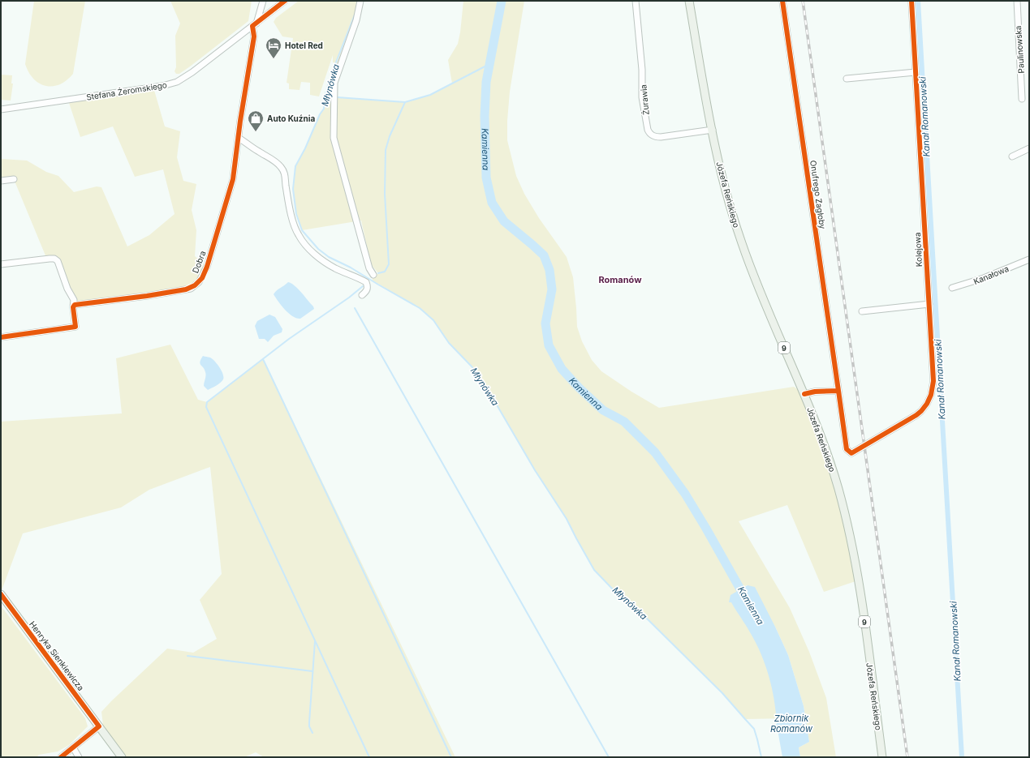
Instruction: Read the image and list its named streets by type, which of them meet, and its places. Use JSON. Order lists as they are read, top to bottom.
{
  "streets": {
    "main road": ["Józefa Reńskiego", "9", "Henryka Sienkiewicza"],
    "street": [
      "Paulinowska",
      "Stefana Żeromskiego",
      "Żurawia",
      "Onufrego Zagłoby",
      "Kolejowa",
      "Dobra",
      "Kanałowa"
    ]
  },
  "crossings": [
    ["Stefana Żeromskiego", "Dobra"],
    ["Żurawia", "Józefa Reńskiego"],
    ["Onufrego Zagłoby", "Kolejowa"]
  ],
  "districts": ["Romanów"],
  "water": [
    "Młynówka",
    "Kanał Romanowski",
    "Kamienna",
    "Zbiornik Romanów"
  ],
  "places": {
    "hotel": ["Hotel Red"],
    "shop": ["Auto Kuźnia"]
  }
}
